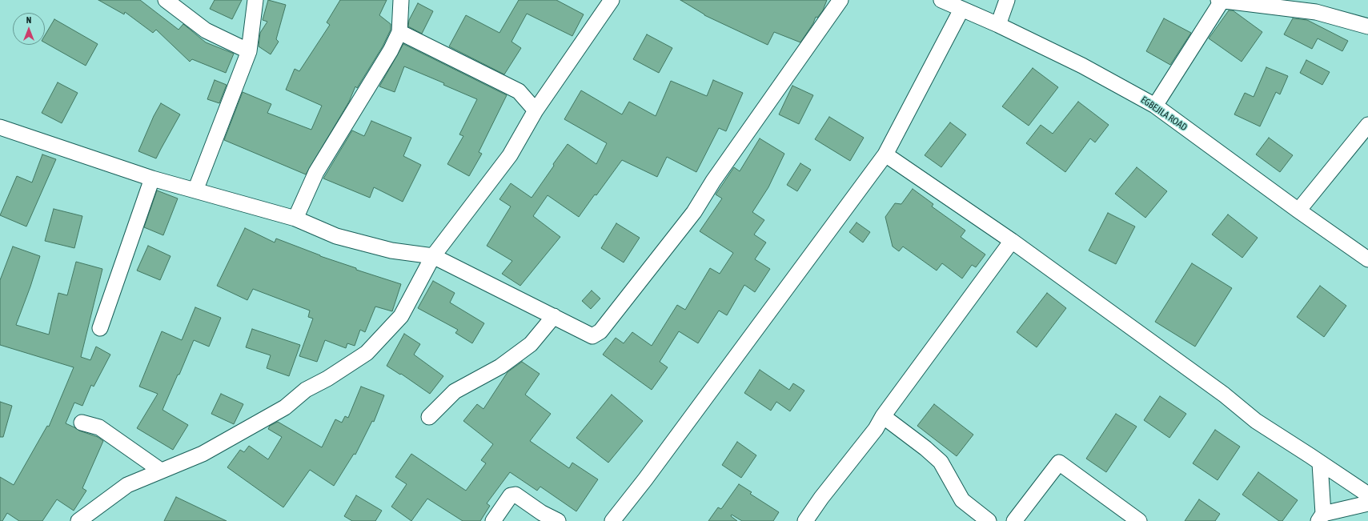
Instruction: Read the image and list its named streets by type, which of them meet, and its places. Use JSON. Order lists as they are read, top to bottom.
{
  "streets": {
    "street": ["EGBEJILA ROAD"]
  },
  "north": "top"
}
